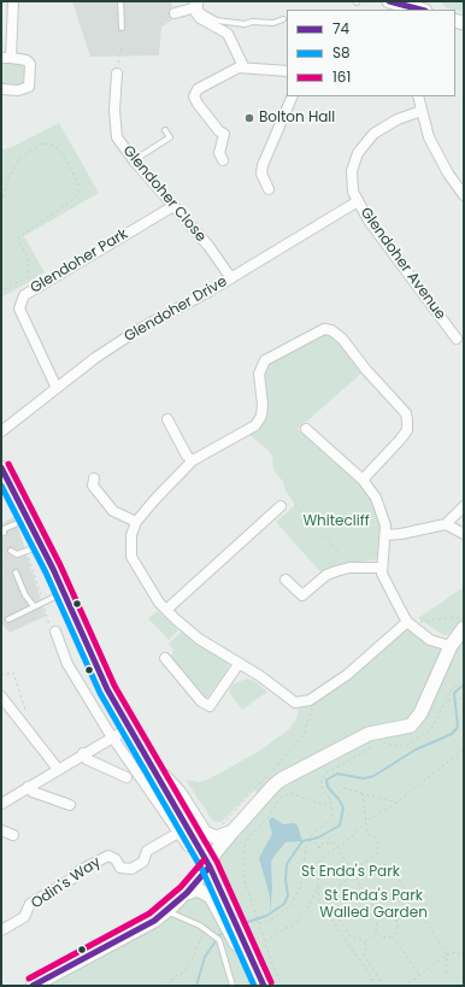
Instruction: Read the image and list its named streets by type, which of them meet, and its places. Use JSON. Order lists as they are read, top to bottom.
{
  "streets": {
    "street": [
      "Glendoher Close",
      "Glendoher Park",
      "Glendoher Avenue",
      "Glendoher Drive",
      "Odin's Way"
    ]
  },
  "crossings": [
    ["Glendoher Close", "Glendoher Park"],
    ["Glendoher Close", "Glendoher Drive"],
    ["Glendoher Park", "Glendoher Drive"],
    ["Glendoher Avenue", "Glendoher Drive"]
  ],
  "parks": ["Whitecliff", "St Enda's Park", "St Enda's Park Walled Garden"],
  "places": ["Bolton Hall"],
  "lines": ["transit line 74", "transit line 161", "transit line S8"],
  "legend": ["74", "S8", "161"]
}
